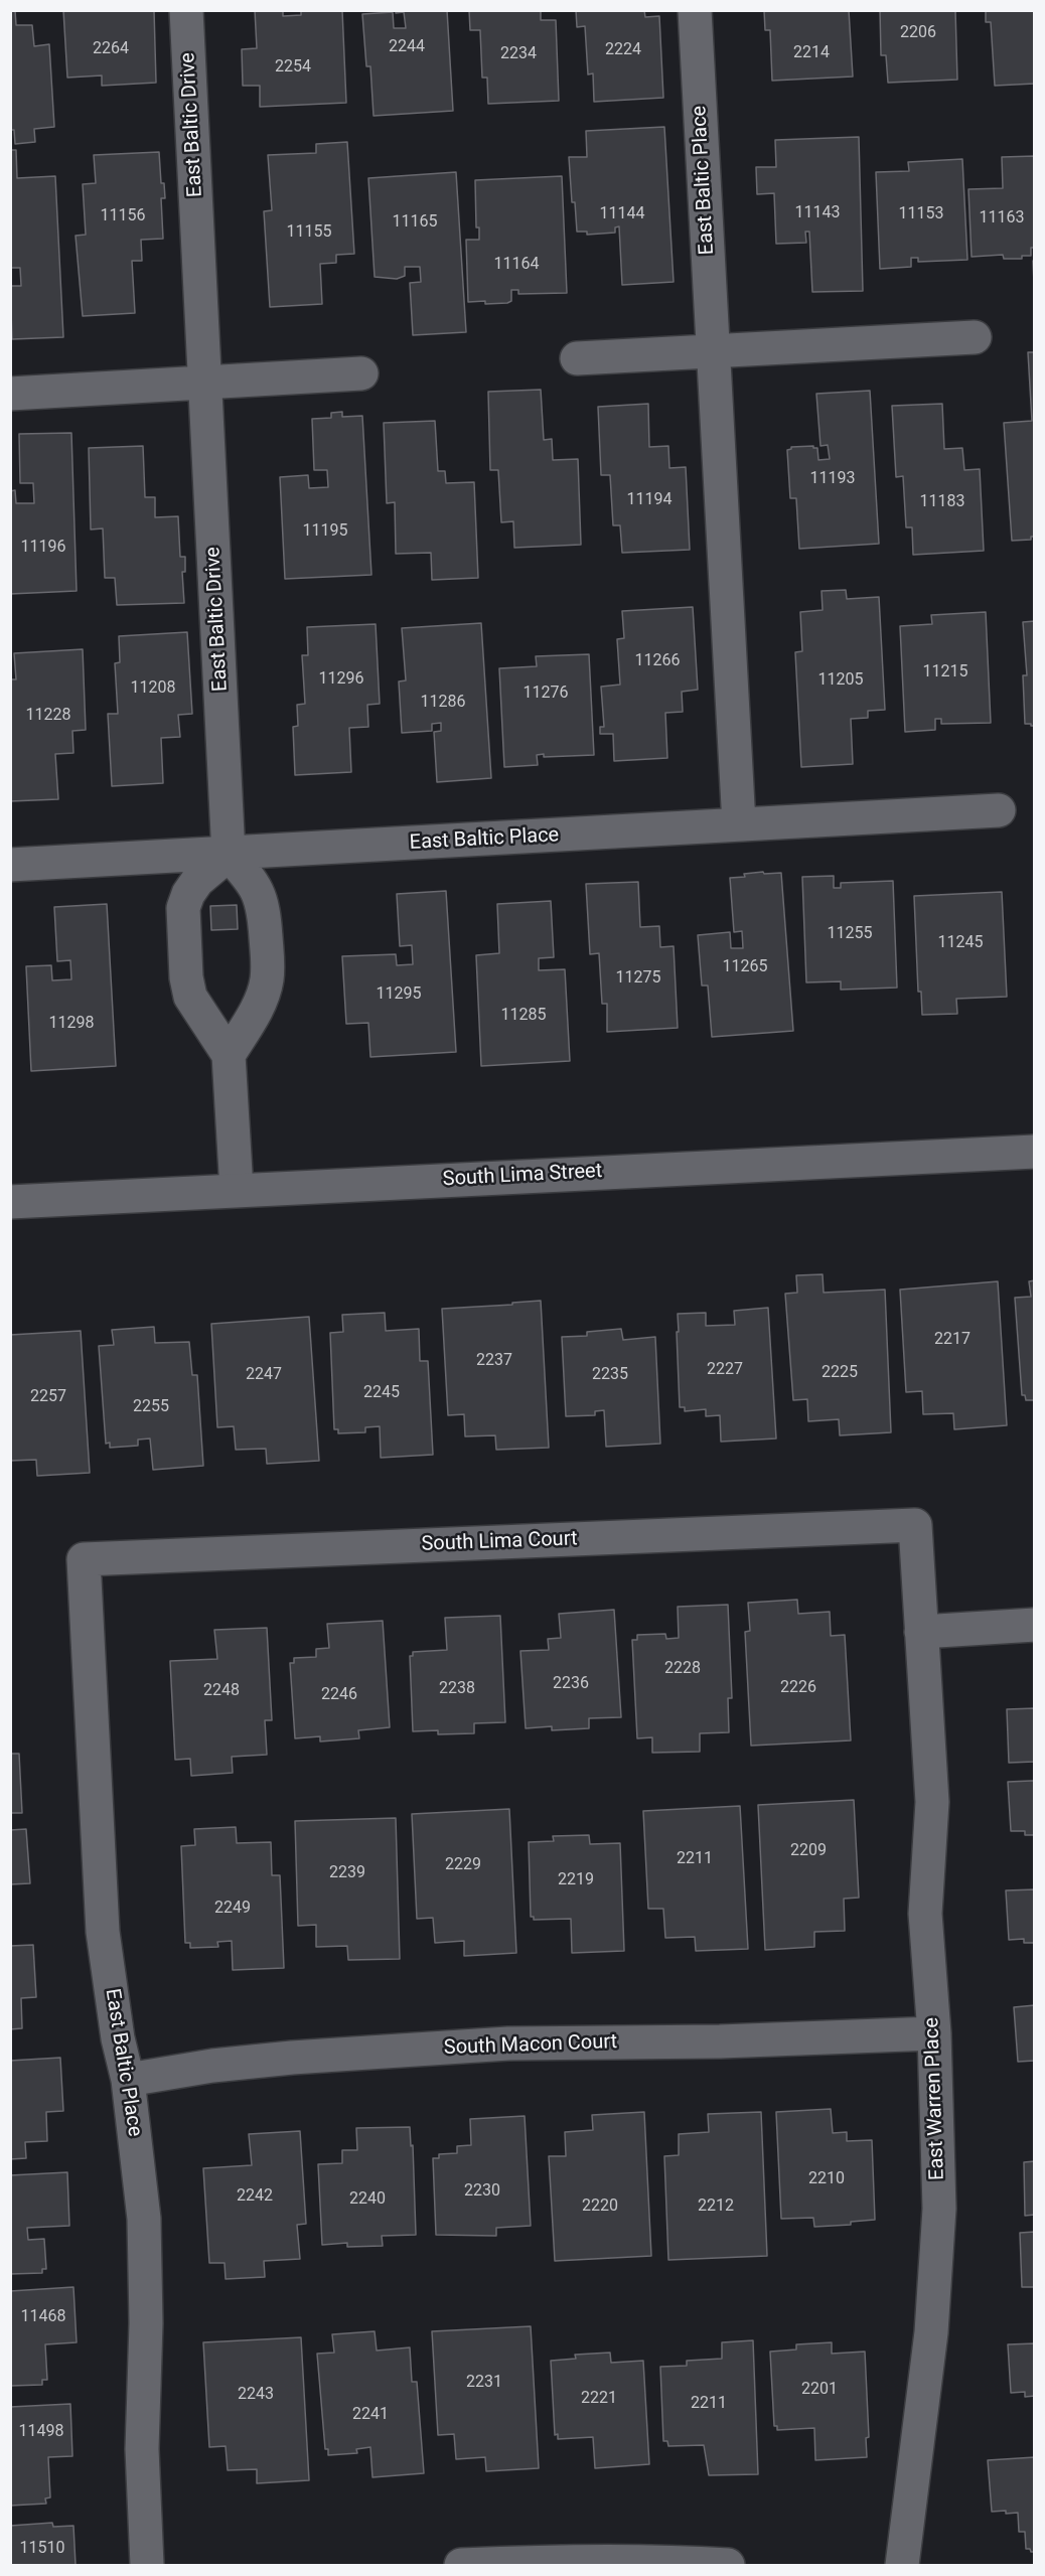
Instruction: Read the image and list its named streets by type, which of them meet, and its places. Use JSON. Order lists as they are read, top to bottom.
{
  "streets": {
    "street": [
      "East Baltic Drive",
      "East Baltic Place",
      "South Lima Street",
      "South Lima Court",
      "South Macon Court",
      "East Warren Place"
    ]
  },
  "crossings": [
    ["East Baltic Drive", "East Baltic Place"],
    ["East Baltic Place", "South Lima Court"],
    ["East Baltic Place", "South Macon Court"],
    ["South Lima Court", "East Warren Place"],
    ["South Macon Court", "East Warren Place"]
  ],
  "house_numbers": [
    "2206",
    "2244",
    "2264",
    "2224",
    "2214",
    "2234",
    "2254",
    "11143",
    "11144",
    "11153",
    "11156",
    "11163",
    "11165",
    "11155",
    "11164",
    "11193",
    "11194",
    "11183",
    "11195",
    "11196",
    "11266",
    "11215",
    "11296",
    "11205",
    "11208",
    "11276",
    "11286",
    "11228",
    "11255",
    "11245",
    "11265",
    "11275",
    "11295",
    "11285",
    "11298",
    "2217",
    "2237",
    "2227",
    "2225",
    "2247",
    "2235",
    "2245",
    "2257",
    "2255",
    "2228",
    "2236",
    "2226",
    "2238",
    "2248",
    "2246",
    "2209",
    "2211",
    "2229",
    "2239",
    "2219",
    "2249",
    "2210",
    "2230",
    "2242",
    "2240",
    "2220",
    "2212",
    "11468",
    "2231",
    "2201",
    "2243",
    "2221",
    "2211",
    "2241",
    "11498",
    "11510"
  ]
}
